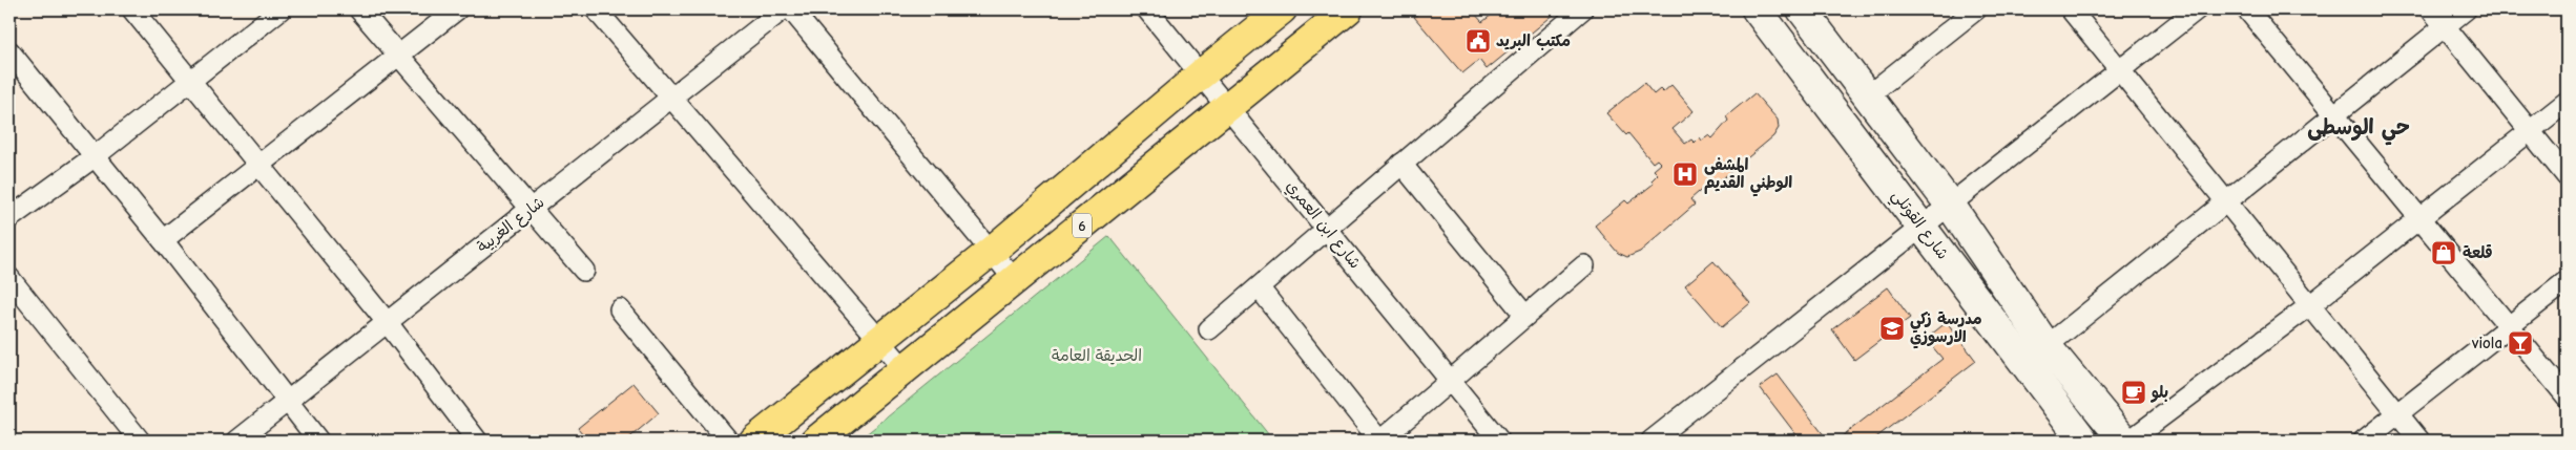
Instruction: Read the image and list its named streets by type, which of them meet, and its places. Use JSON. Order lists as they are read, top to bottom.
{
  "streets": {
    "highway": ["6"],
    "street": ["شارع الغربية", "شارع ابن العمري", "شارع القوتلي"]
  },
  "crossings": [
    ["شارع ابن العمري", "6"]
  ],
  "districts": ["حي الوسطى"],
  "parks": ["الحديقة العامة"],
  "places": {
    "public building": ["مكتب البريد"],
    "hospital": ["المشفى الوطني القديم"],
    "shop": ["قلعة"],
    "school or university": ["مدرسة زكي الارسوزي"],
    "bar": ["viola"],
    "cafe": ["بلو"]
  }
}
